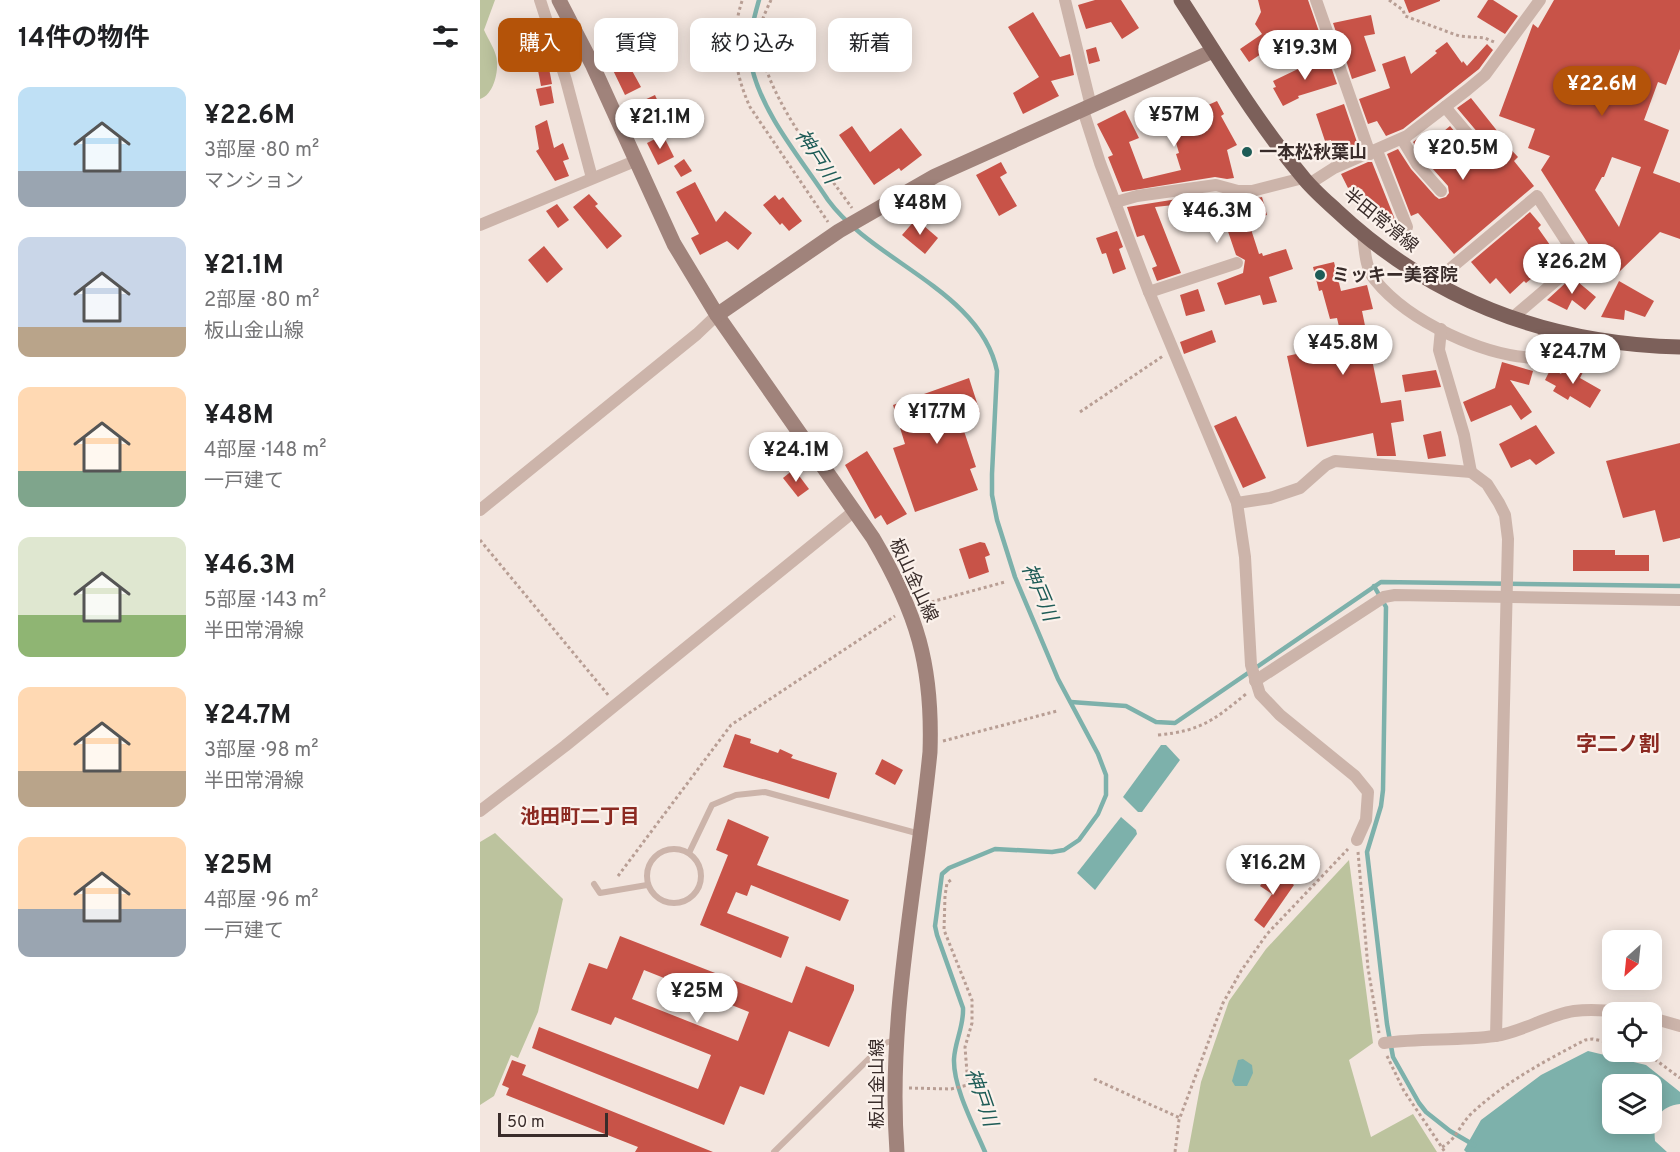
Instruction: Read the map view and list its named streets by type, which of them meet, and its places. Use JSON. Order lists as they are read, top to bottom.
{
  "streets": {
    "main road": ["半田常滑線", "板山金山線"]
  },
  "districts": ["字二ノ割", "池田町二丁目"],
  "water": ["神戸川"],
  "places": ["一本松秋葉山", "ミッキー美容院"],
  "scale_bar": "50 m",
  "north": "bottom left",
  "page": {
    "heading": "14件の物件",
    "chip": [
      "購入",
      "賃貸",
      "絞り込み",
      "新着"
    ],
    "price": [
      "¥19.3M",
      "¥22.6M",
      "¥57M",
      "¥21.1M",
      "¥20.5M",
      "¥48M",
      "¥46.3M",
      "¥26.2M",
      "¥45.8M",
      "¥24.7M",
      "¥17.7M",
      "¥24.1M",
      "¥16.2M",
      "¥25M"
    ],
    "list": [
      {
        "name": "¥22.6M",
        "note": "3部屋 · 80 m² · マンション"
      },
      {
        "name": "¥21.1M",
        "note": "2部屋 · 80 m² · 板山金山線"
      },
      {
        "name": "¥48M",
        "note": "4部屋 · 148 m² · 一戸建て"
      },
      {
        "name": "¥46.3M",
        "note": "5部屋 · 143 m² · 半田常滑線"
      },
      {
        "name": "¥24.7M",
        "note": "3部屋 · 98 m² · 半田常滑線"
      },
      {
        "name": "¥25M",
        "note": "4部屋 · 96 m² · 一戸建て"
      }
    ],
    "scale": "50 m"
  }
}
